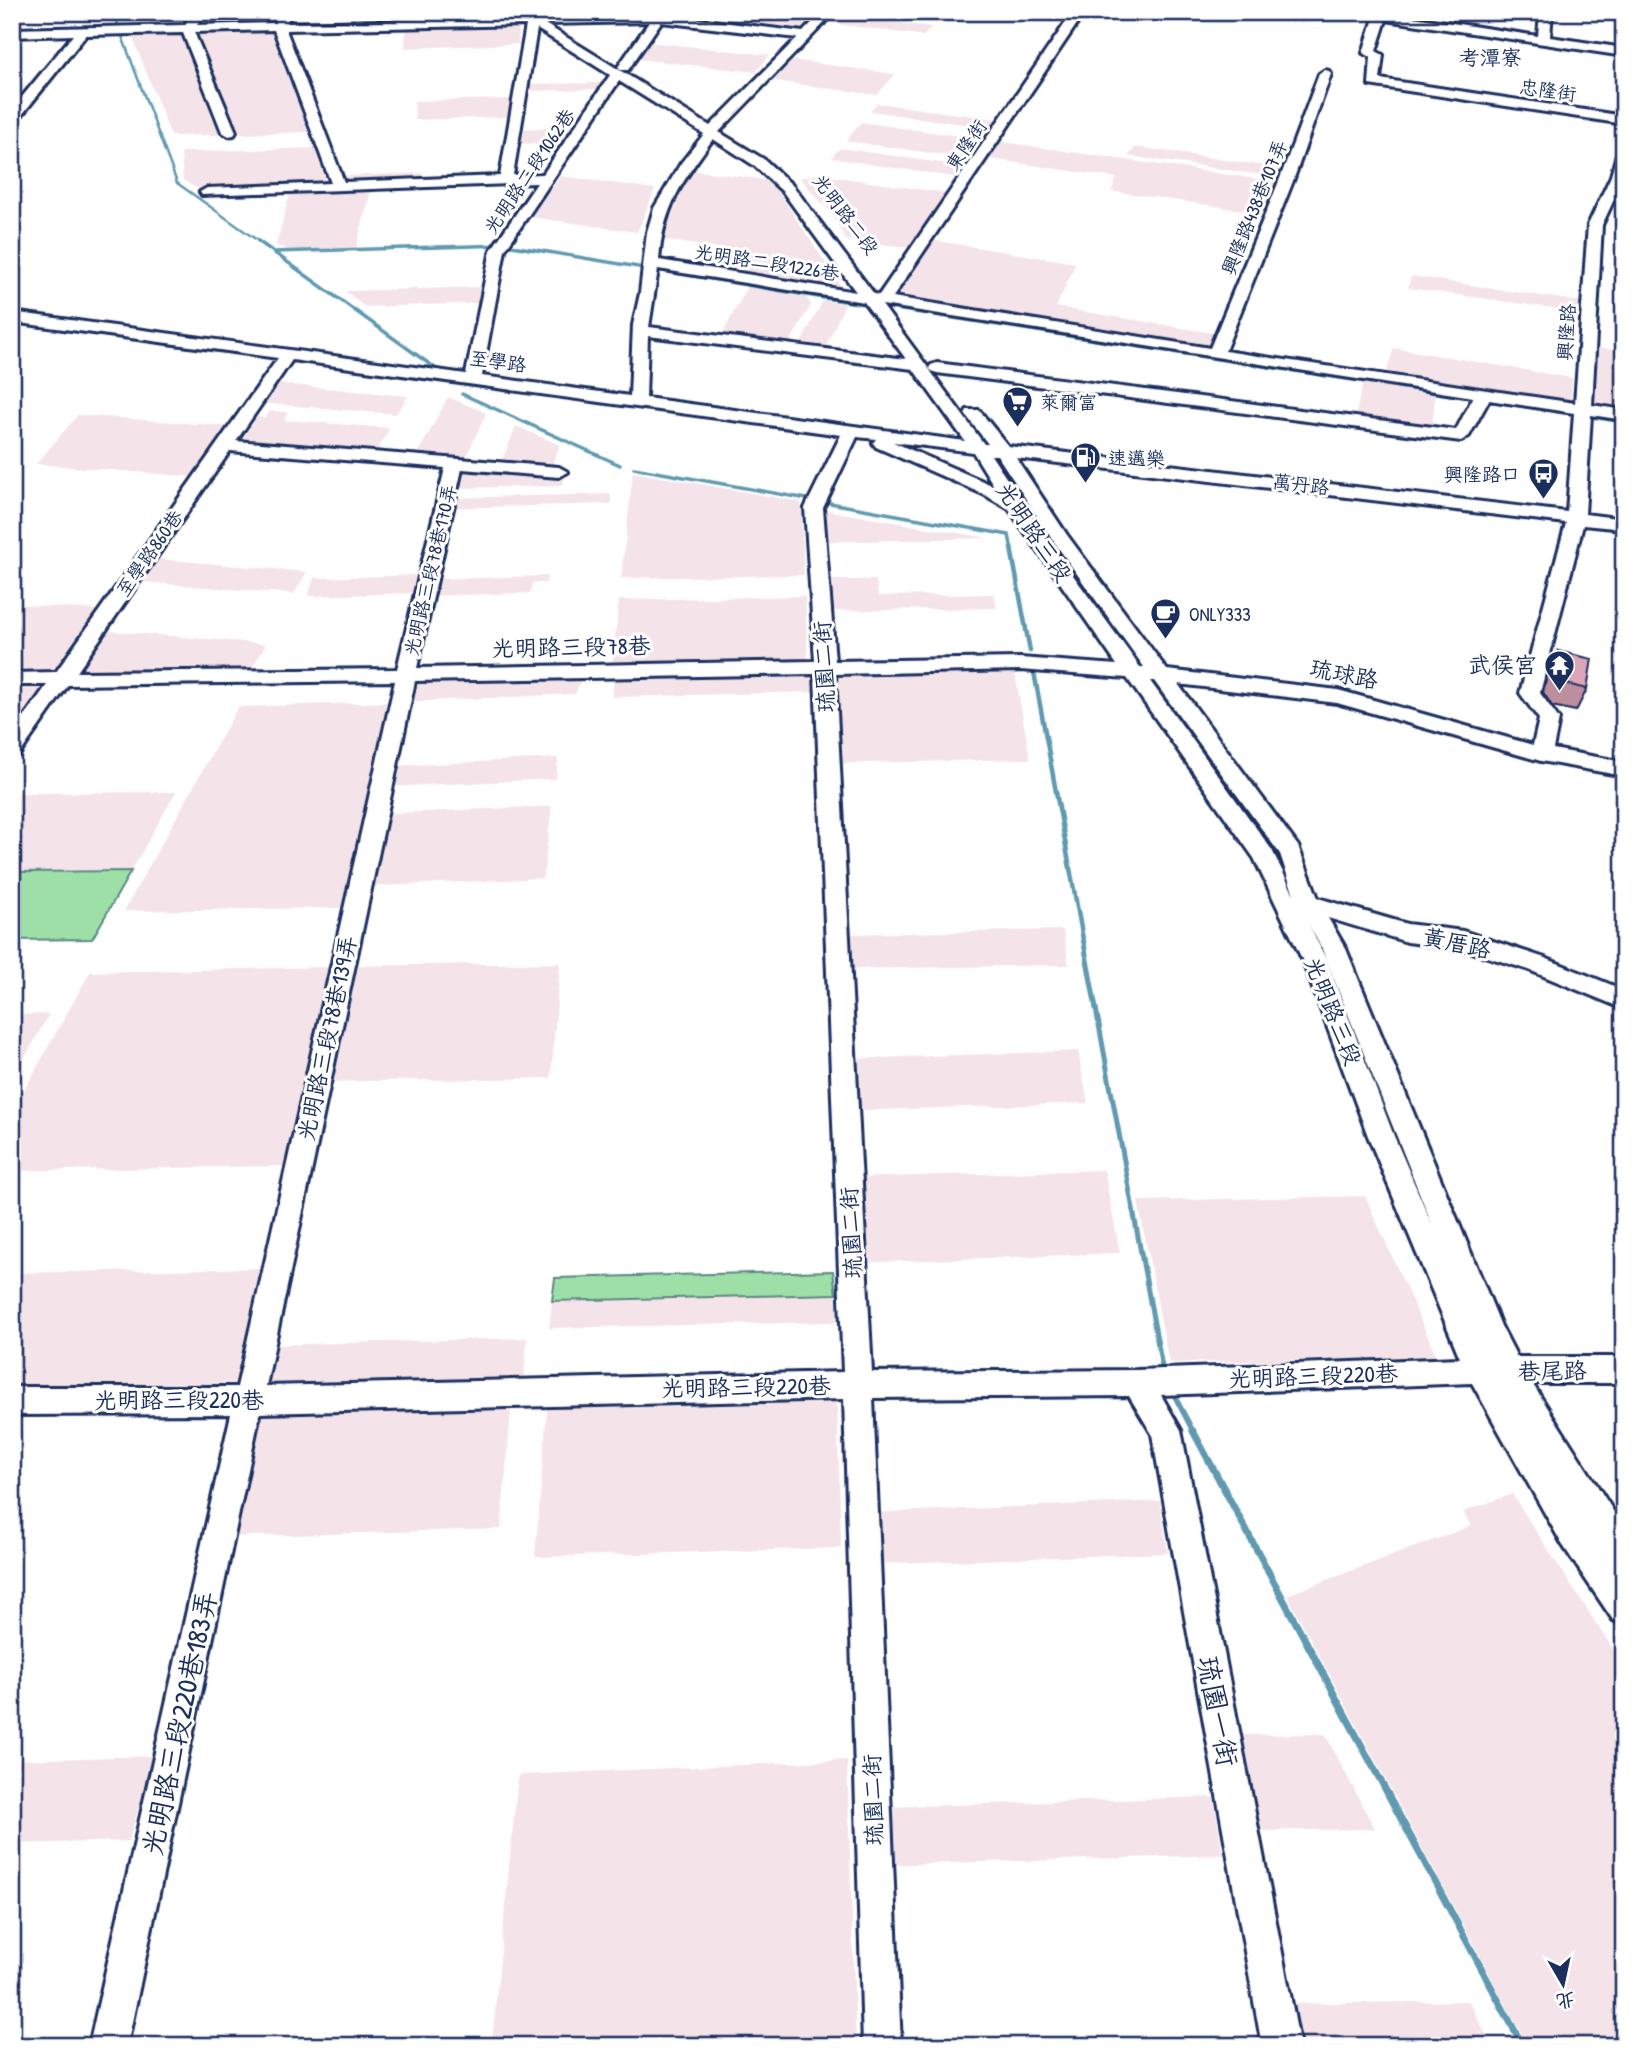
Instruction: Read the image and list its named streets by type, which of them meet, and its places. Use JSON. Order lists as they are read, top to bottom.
{
  "streets": {
    "street": [
      "忠隆街",
      "東隆街",
      "光明路二段1062巷",
      "興隆路438巷107弄",
      "光明路二段",
      "光明路二段1226巷",
      "興隆路",
      "至學路",
      "萬丹路",
      "光明路三段",
      "至學路860巷",
      "光明路三段78巷170弄",
      "光明路三段78巷",
      "琉園二街",
      "琉球路",
      "黃厝路",
      "光明路三段78巷139弄",
      "巷尾路",
      "光明路三段220巷",
      "琉園一街",
      "光明路三段220巷183弄"
    ]
  },
  "crossings": [
    ["東隆街", "光明路二段"],
    ["東隆街", "光明路二段1226巷"],
    ["光明路二段1062巷", "光明路二段"],
    ["光明路二段1062巷", "至學路"],
    ["興隆路438巷107弄", "光明路二段1226巷"],
    ["光明路二段", "光明路二段1226巷"],
    ["光明路二段", "至學路"],
    ["光明路二段", "萬丹路"],
    ["光明路二段", "光明路三段"],
    ["光明路二段1226巷", "興隆路"],
    ["興隆路", "萬丹路"],
    ["至學路", "萬丹路"],
    ["至學路", "光明路三段"],
    ["至學路", "至學路860巷"],
    ["至學路", "琉園二街"],
    ["萬丹路", "光明路三段"],
    ["光明路三段", "光明路三段78巷"],
    ["光明路三段", "琉球路"],
    ["光明路三段", "黃厝路"],
    ["光明路三段", "巷尾路"],
    ["光明路三段", "光明路三段220巷"],
    ["至學路860巷", "光明路三段78巷"],
    ["光明路三段78巷170弄", "光明路三段78巷"],
    ["光明路三段78巷170弄", "光明路三段78巷139弄"],
    ["光明路三段78巷", "琉園二街"],
    ["光明路三段78巷", "琉球路"],
    ["光明路三段78巷", "光明路三段78巷139弄"],
    ["琉園二街", "光明路三段220巷"],
    ["光明路三段78巷139弄", "光明路三段220巷"],
    ["光明路三段78巷139弄", "光明路三段220巷183弄"],
    ["巷尾路", "光明路三段220巷"],
    ["光明路三段220巷", "琉園一街"],
    ["光明路三段220巷", "光明路三段220巷183弄"]
  ],
  "districts": ["考潭寮"],
  "places": {
    "supermarket": ["萊爾富"],
    "fuel station": ["速邁樂"],
    "bus stop": ["興隆路口"],
    "cafe": ["ONLY333"],
    "temple": ["武侯宮"]
  },
  "north": "bottom"
}
